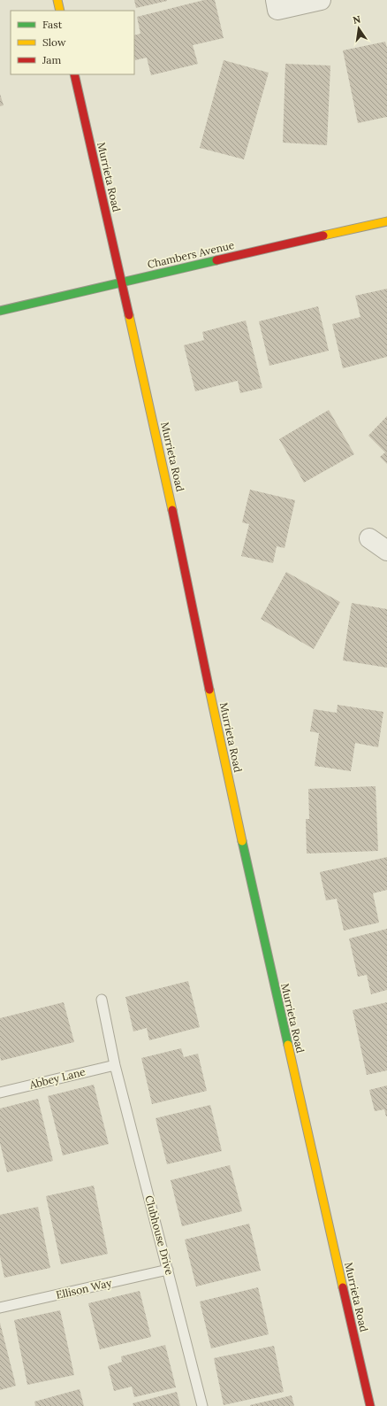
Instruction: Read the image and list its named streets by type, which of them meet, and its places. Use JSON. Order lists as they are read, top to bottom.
{
  "streets": {
    "main road": ["Murrieta Road", "Chambers Avenue"],
    "lane": ["Abbey Lane", "Clubhouse Drive", "Ellison Way"]
  },
  "crossings": [
    ["Murrieta Road", "Chambers Avenue"],
    ["Abbey Lane", "Clubhouse Drive"],
    ["Clubhouse Drive", "Ellison Way"]
  ],
  "legend": ["Fast", "Slow", "Jam"],
  "north": "top"
}
